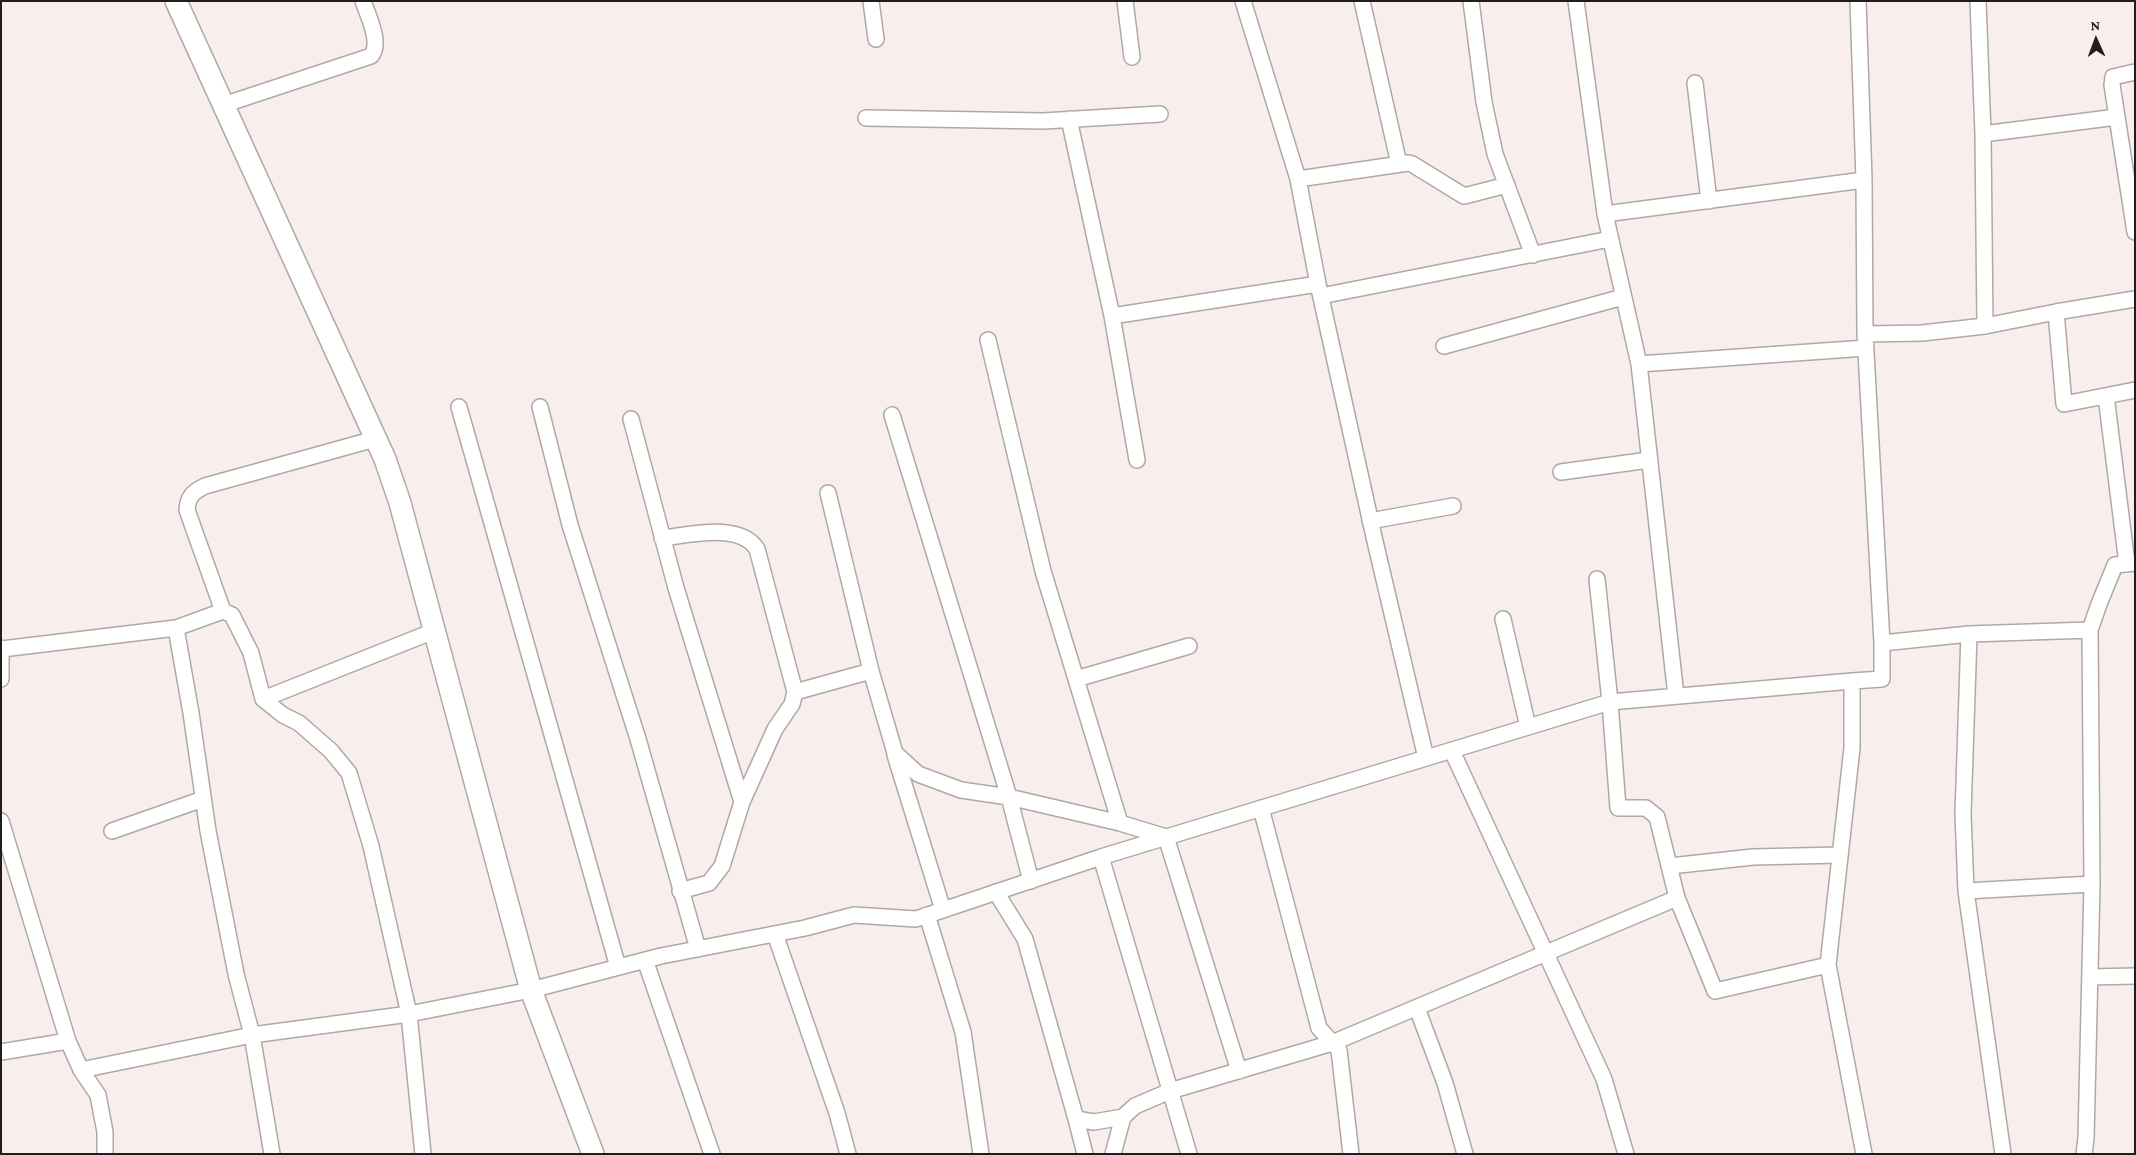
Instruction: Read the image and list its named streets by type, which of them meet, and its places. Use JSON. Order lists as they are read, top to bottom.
{
  "north": "top"
}
